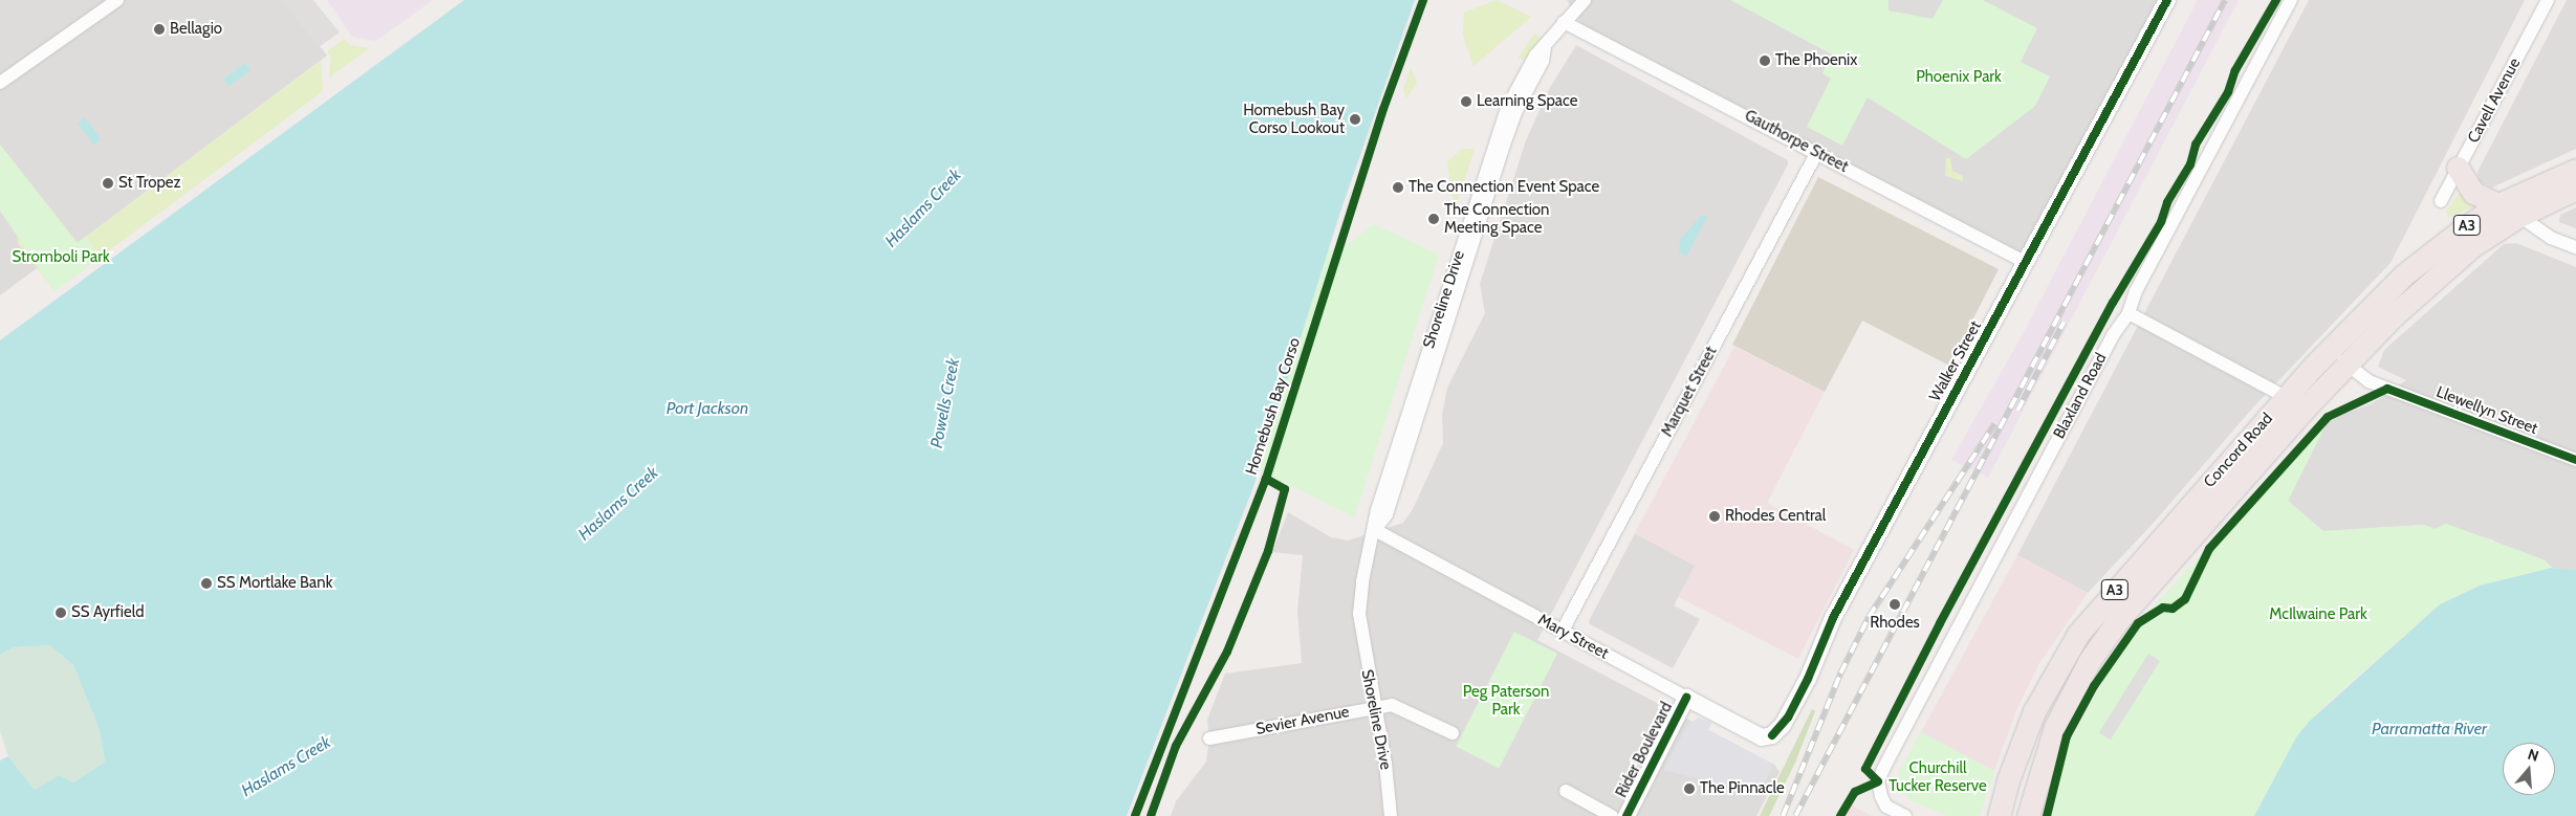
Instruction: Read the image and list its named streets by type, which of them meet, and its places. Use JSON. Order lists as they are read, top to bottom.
{
  "streets": {
    "highway": ["A3", "Concord Road"],
    "street": [
      "Cavell Avenue",
      "Gauthorpe Street",
      "Shoreline Drive",
      "Walker Street",
      "Marquet Street",
      "Blaxland Road",
      "Llewellyn Street",
      "Mary Street",
      "Sevier Avenue",
      "Rider Boulevard"
    ],
    "cycle path": ["Homebush Bay Corso"]
  },
  "crossings": [
    ["Gauthorpe Street", "Shoreline Drive"],
    ["Gauthorpe Street", "Walker Street"],
    ["Gauthorpe Street", "Marquet Street"],
    ["Shoreline Drive", "Mary Street"],
    ["Shoreline Drive", "Sevier Avenue"],
    ["Walker Street", "Mary Street"],
    ["Marquet Street", "Mary Street"],
    ["Llewellyn Street", "Concord Road"],
    ["Mary Street", "Rider Boulevard"]
  ],
  "water": [
    "Haslams Creek",
    "Powells Creek",
    "Port Jackson",
    "Parramatta River"
  ],
  "parks": [
    "Phoenix Park",
    "Stromboli Park",
    "McIlwaine Park",
    "Peg Paterson Park",
    "Churchill Tucker Reserve"
  ],
  "places": [
    "Bellagio",
    "The Phoenix",
    "Learning Space",
    "Homebush Bay Corso Lookout",
    "St Tropez",
    "The Connection Event Space",
    "The Connection Meeting Space",
    "Rhodes Central",
    "SS Mortlake Bank",
    "Rhodes",
    "SS Ayrfield",
    "The Pinnacle"
  ],
  "north": "top"
}
